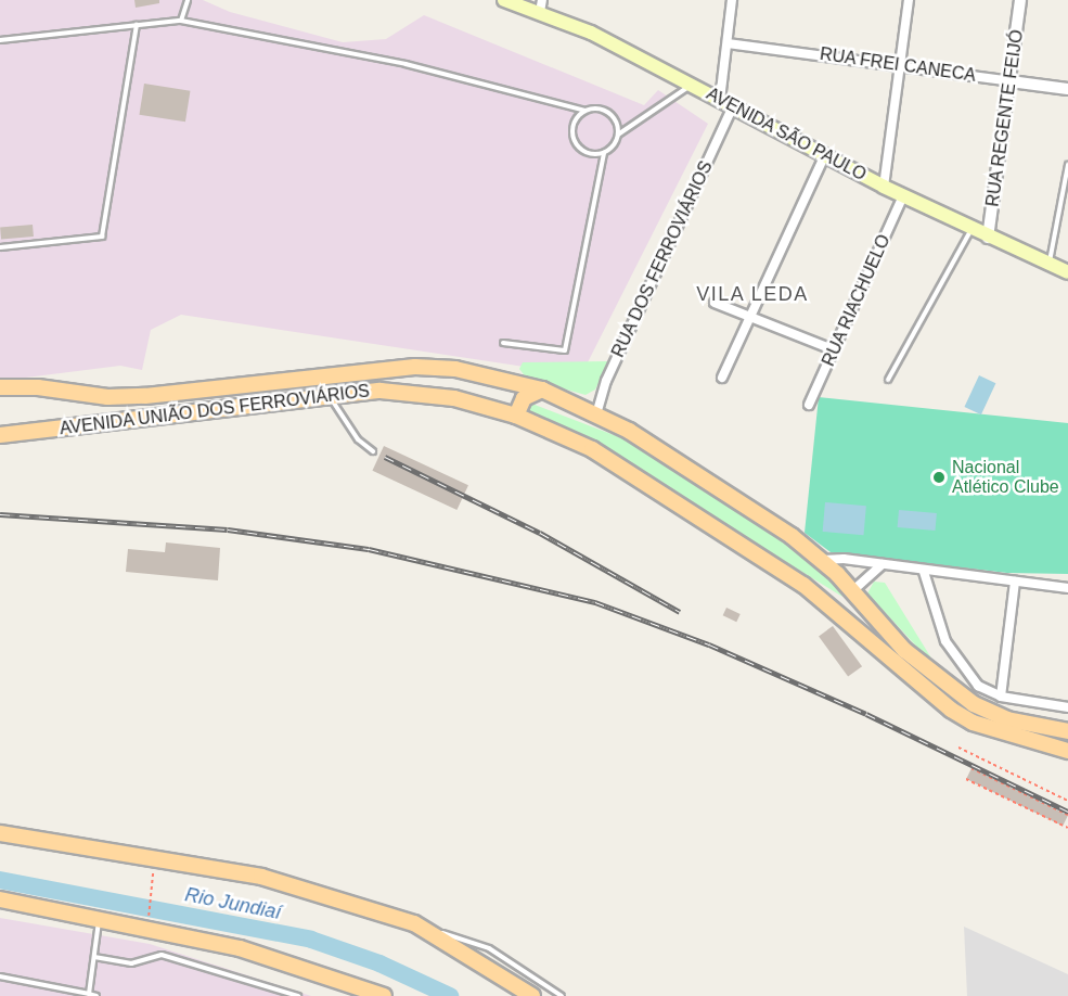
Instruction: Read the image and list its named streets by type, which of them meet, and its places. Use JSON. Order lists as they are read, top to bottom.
{
  "streets": {
    "main road": ["AVENIDA SÃO PAULO", "AVENIDA UNIÃO DOS FERROVIÁRIOS"],
    "street": [
      "RUA FREI CANECA",
      "RUA REGENTE FEIJÓ",
      "RUA DOS FERROVIÁRIOS",
      "RUA RIACHUELO"
    ]
  },
  "crossings": [
    ["RUA FREI CANECA", "RUA REGENTE FEIJÓ"],
    ["RUA FREI CANECA", "RUA DOS FERROVIÁRIOS"],
    ["RUA REGENTE FEIJÓ", "AVENIDA SÃO PAULO"],
    ["AVENIDA SÃO PAULO", "RUA DOS FERROVIÁRIOS"],
    ["AVENIDA SÃO PAULO", "RUA RIACHUELO"],
    ["RUA DOS FERROVIÁRIOS", "AVENIDA UNIÃO DOS FERROVIÁRIOS"]
  ],
  "districts": ["VILA LEDA"],
  "water": ["Rio Jundiaí"],
  "places": ["Nacional Atlético Clube"]
}
